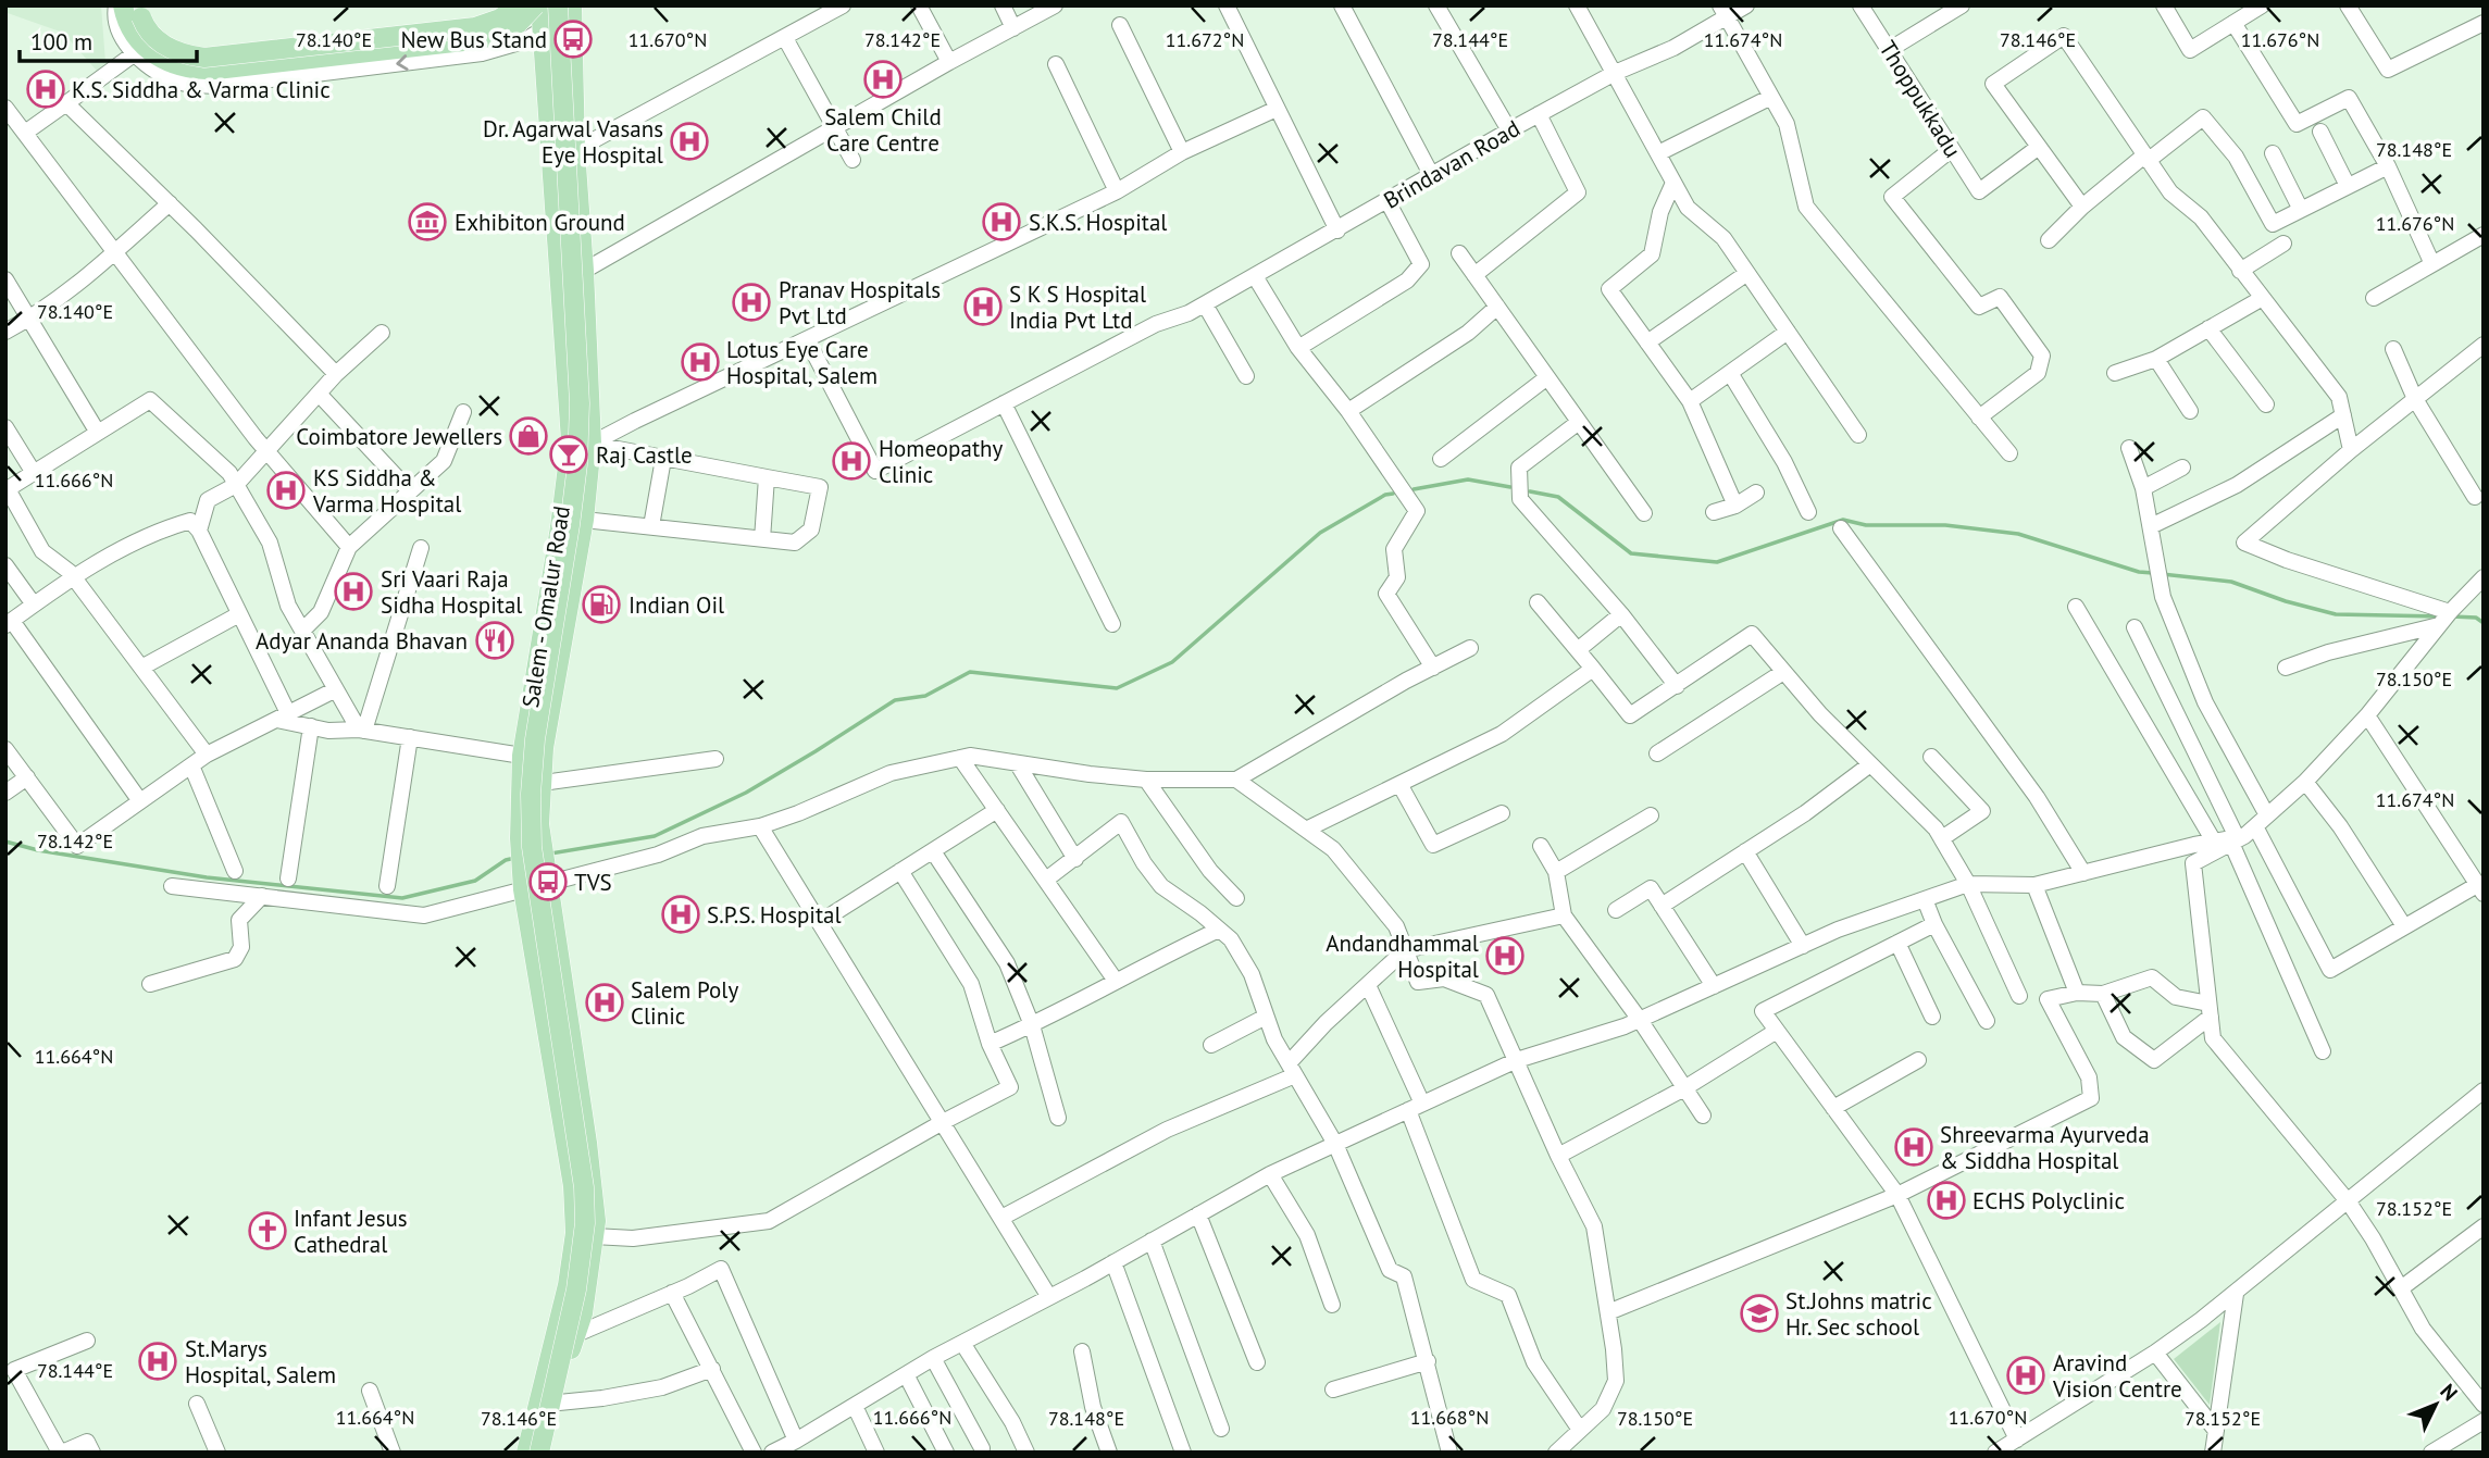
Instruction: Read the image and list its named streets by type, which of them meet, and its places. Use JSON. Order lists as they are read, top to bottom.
{
  "streets": {
    "main road": ["Salem - Omalur Road"],
    "street": ["Thoppukkadu", "Brindavan Road"]
  },
  "places": {
    "bus stop": ["New Bus Stand", "TVS"],
    "hospital": [
      "Salem Child Care Centre",
      "K.S. Siddha & Varma Clinic",
      "Dr. Agarwal Vasans Eye Hospital",
      "S.K.S. Hospital",
      "Pranav Hospitals Pvt Ltd",
      "S K S Hospital India Pvt Ltd",
      "Lotus Eye Care Hospital, Salem",
      "Homeopathy Clinic",
      "KS Siddha & Varma Hospital",
      "Sri Vaari Raja Sidha Hospital",
      "S.P.S. Hospital",
      "Andandhammal Hospital",
      "Salem Poly Clinic",
      "Shreevarma Ayurveda & Siddha Hospital",
      "ECHS Polyclinic",
      "St.Marys Hospital, Salem",
      "Aravind Vision Centre"
    ],
    "museum": ["Exhibiton Ground"],
    "shop": ["Coimbatore Jewellers"],
    "bar": ["Raj Castle"],
    "fuel station": ["Indian Oil"],
    "restaurant": ["Adyar Ananda Bhavan"],
    "church": ["Infant Jesus Cathedral"],
    "school or university": ["St.Johns matric Hr. Sec school"]
  },
  "scale_bar": "100 m",
  "north": "top right",
  "coordinates": [
    "78.140°E",
    "78.142°E",
    "78.144°E",
    "78.146°E",
    "11.672°N",
    "11.676°N",
    "11.670°N",
    "11.674°N",
    "78.148°E",
    "11.666°N",
    "78.150°E",
    "11.664°N",
    "78.152°E",
    "11.668°N"
  ]
}
